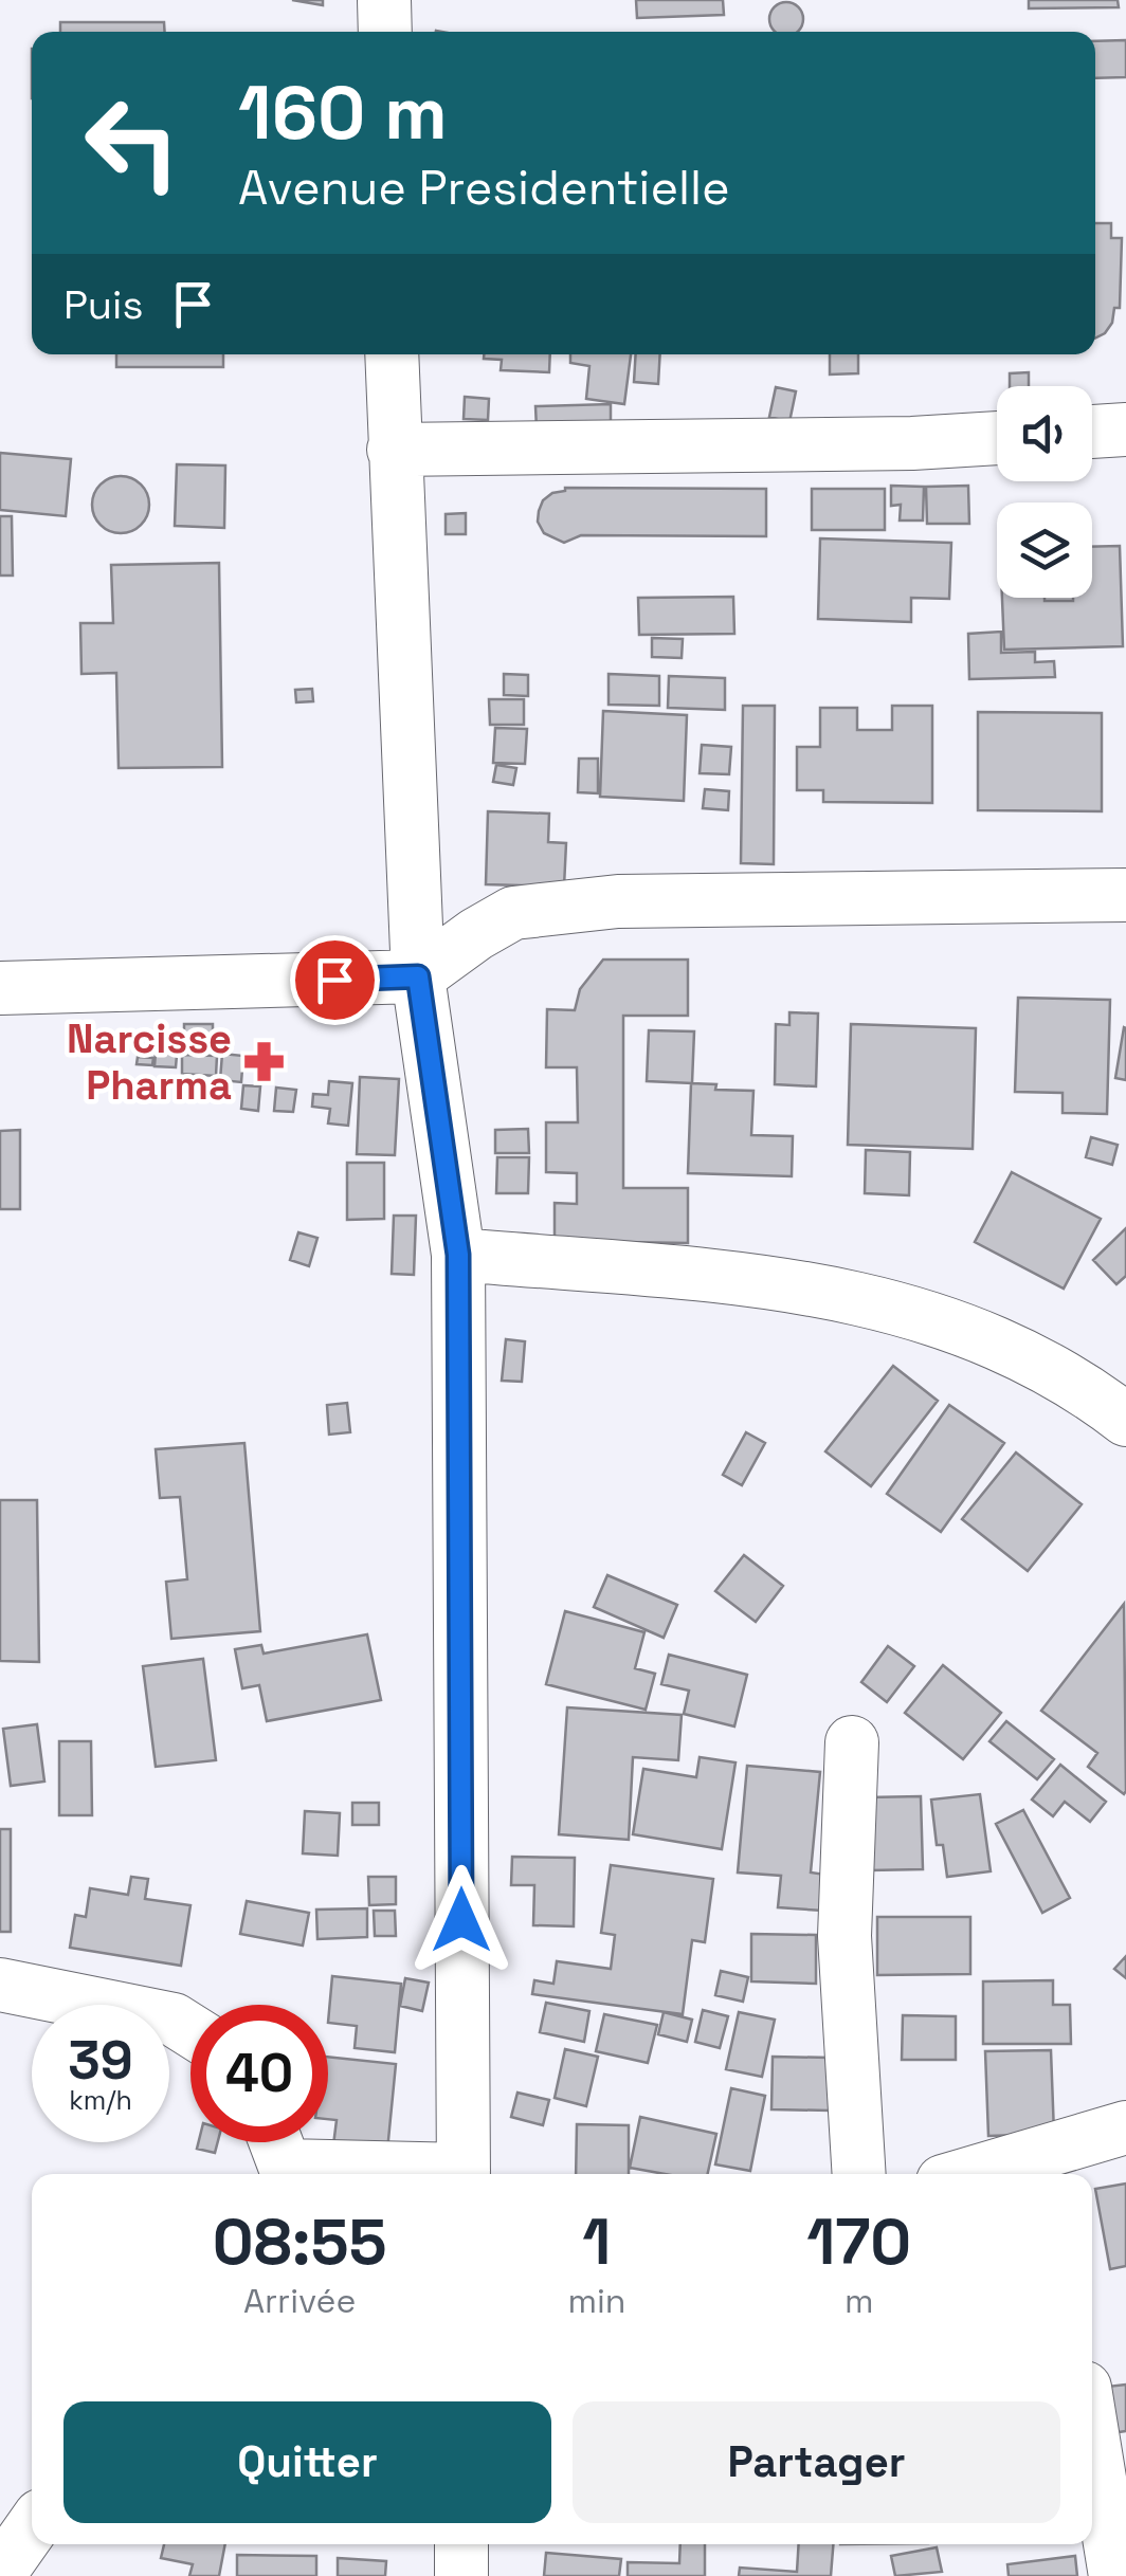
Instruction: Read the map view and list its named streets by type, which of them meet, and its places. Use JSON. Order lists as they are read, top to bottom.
{
  "places": {
    "pharmacy": ["Narcisse Pharma"]
  },
  "page": {
    "turn": ["160 m", "Avenue Presidentielle"],
    "then": "Puis",
    "speed": "39 km/h",
    "limit": "40",
    "eta": [
      "08:55",
      "Arrivée",
      "1",
      "min",
      "170",
      "m"
    ],
    "buttons": ["Quitter", "Partager"]
  }
}
